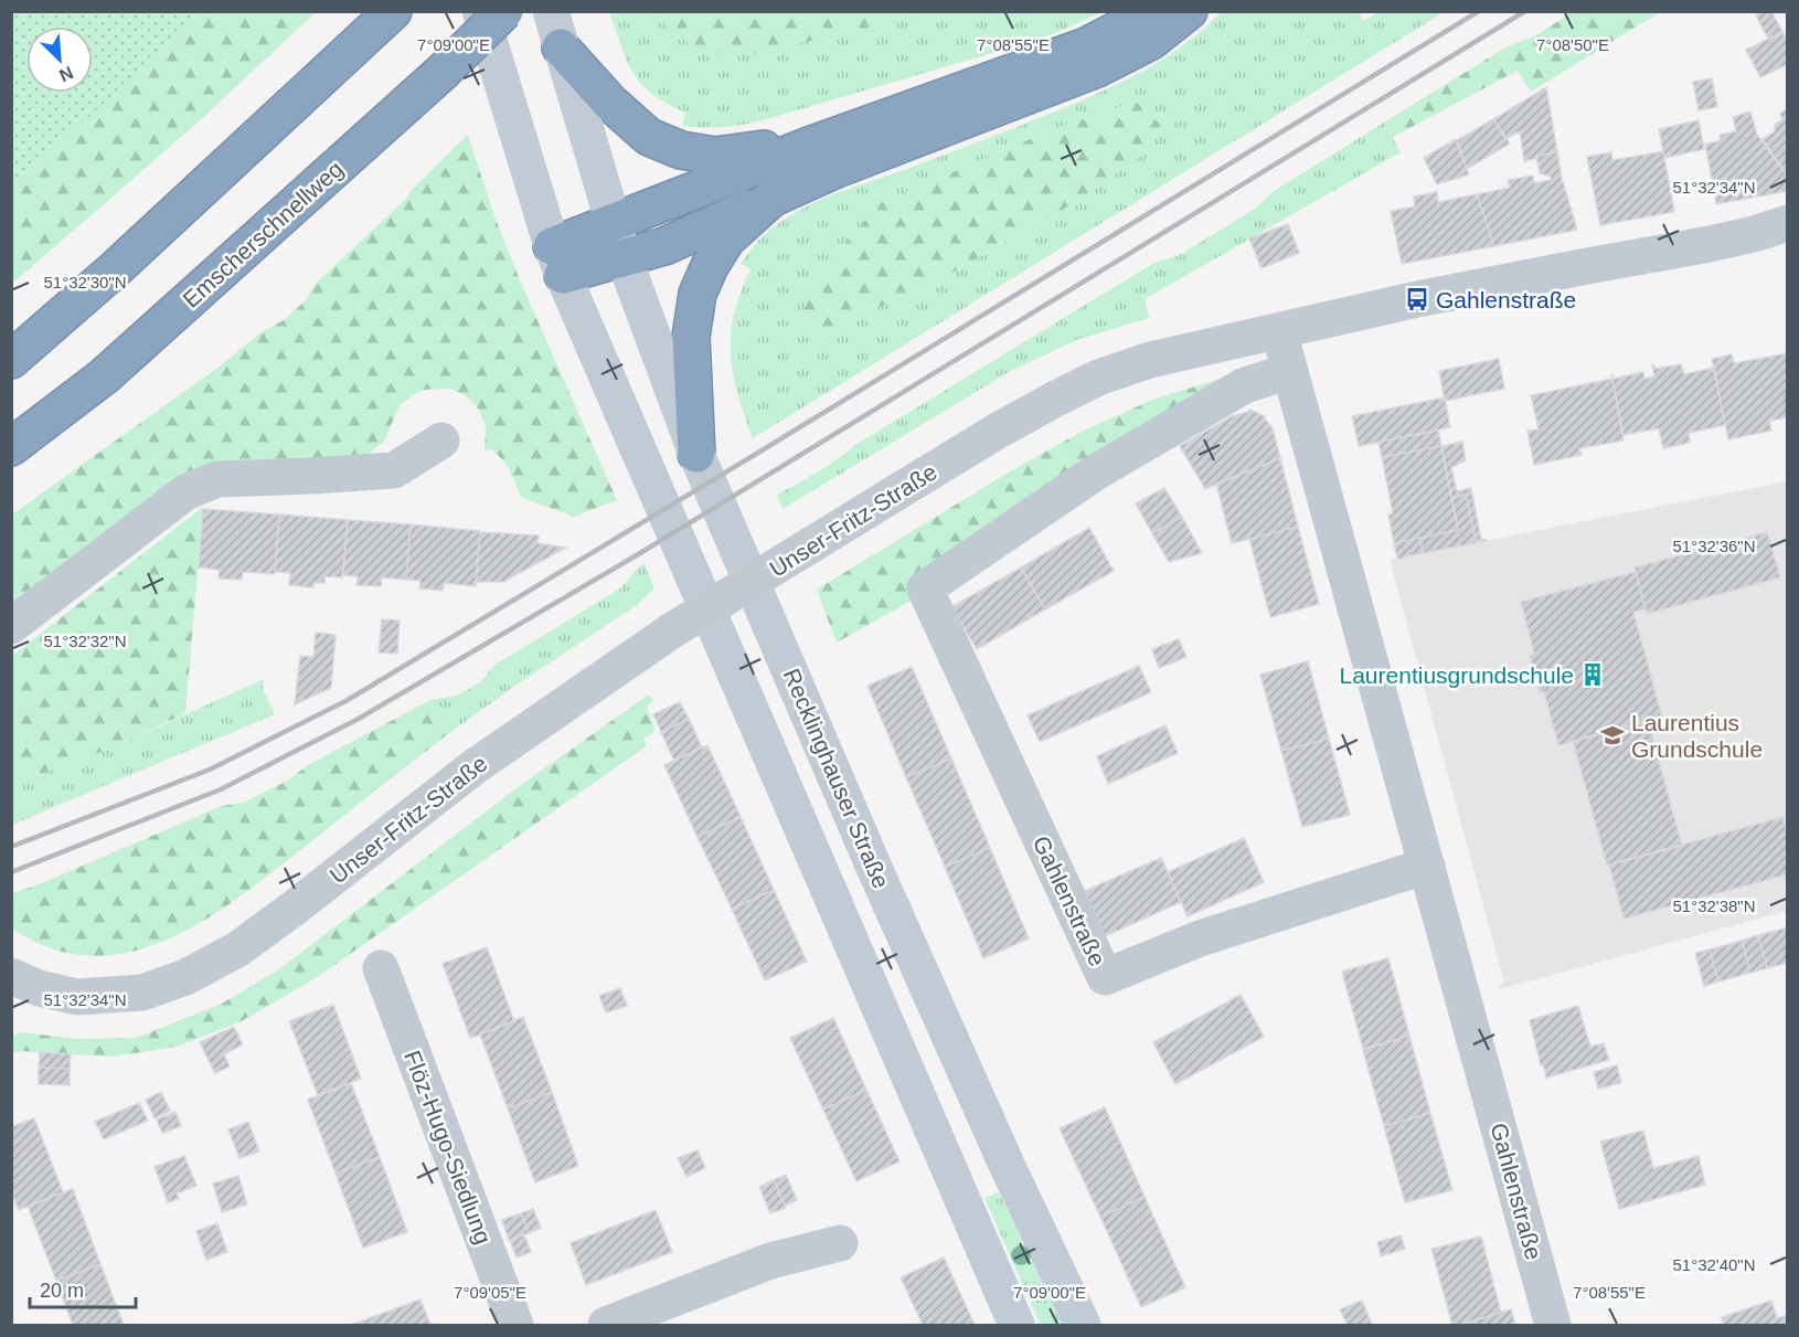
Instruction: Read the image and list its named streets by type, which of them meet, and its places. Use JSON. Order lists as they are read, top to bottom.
{
  "streets": {
    "highway": ["Emscherschnellweg"],
    "main road": ["Recklinghauser Straße"],
    "street": ["Unser-Fritz-Straße", "Gahlenstraße", "Flöz-Hugo-Siedlung"]
  },
  "crossings": [
    ["Unser-Fritz-Straße", "Gahlenstraße"]
  ],
  "places": {
    "bus stop": ["Gahlenstraße"],
    "building": ["Laurentiusgrundschule"],
    "school or university": ["Laurentius Grundschule"]
  },
  "scale_bar": "20 m",
  "north": "bottom right",
  "coordinates": [
    "7°09'00\"E",
    "7°08'55\"E",
    "7°08'50\"E",
    "51°32'34\"N",
    "51°32'30\"N",
    "51°32'36\"N",
    "51°32'32\"N",
    "51°32'38\"N",
    "51°32'40\"N",
    "7°09'05\"E"
  ]
}
